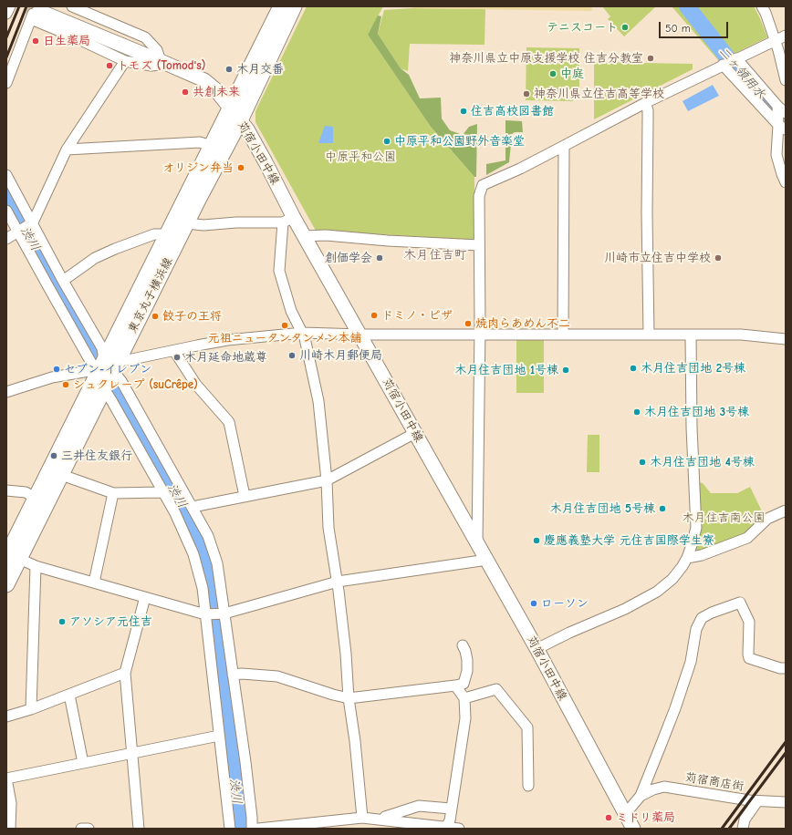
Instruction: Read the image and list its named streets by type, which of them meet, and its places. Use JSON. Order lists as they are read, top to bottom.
{
  "streets": {
    "main road": ["東京丸子横浜線"],
    "street": ["苅宿小田中線", "苅宿商店街"]
  },
  "crossings": [
    ["苅宿小田中線", "東京丸子横浜線"]
  ],
  "districts": ["木月住吉町"],
  "water": ["二ヶ領用水", "渋川"],
  "parks": ["中原平和公園", "木月住吉南公園"],
  "places": [
    "テニスコート",
    "日生薬局",
    "神奈川県立中原支援学校 住吉分教室",
    "トモズ (Tomod's)",
    "木月交番",
    "中庭",
    "共創未来",
    "神奈川県立住吉高等学校",
    "住吉高校図書館",
    "中原平和公園野外音楽堂",
    "オリジン弁当",
    "創価学会",
    "川崎市立住吉中学校",
    "ドミノ・ピザ",
    "餃子の王将",
    "焼肉らあめん不二",
    "元祖ニュータンタンメン本舗",
    "川崎木月郵便局",
    "木月延命地蔵尊",
    "木月住吉団地 2号棟",
    "セブン-イレブン",
    "木月住吉団地 1号棟",
    "シュクレープ (suCrêpe)",
    "木月住吉団地 3号棟",
    "三井住友銀行",
    "木月住吉団地 4号棟",
    "木月住吉団地 5号棟",
    "慶應義塾大学 元住吉国際学生寮",
    "ローソン",
    "アソシア元住吉",
    "ミドリ薬局"
  ],
  "scale_bar": "50 m"
}
